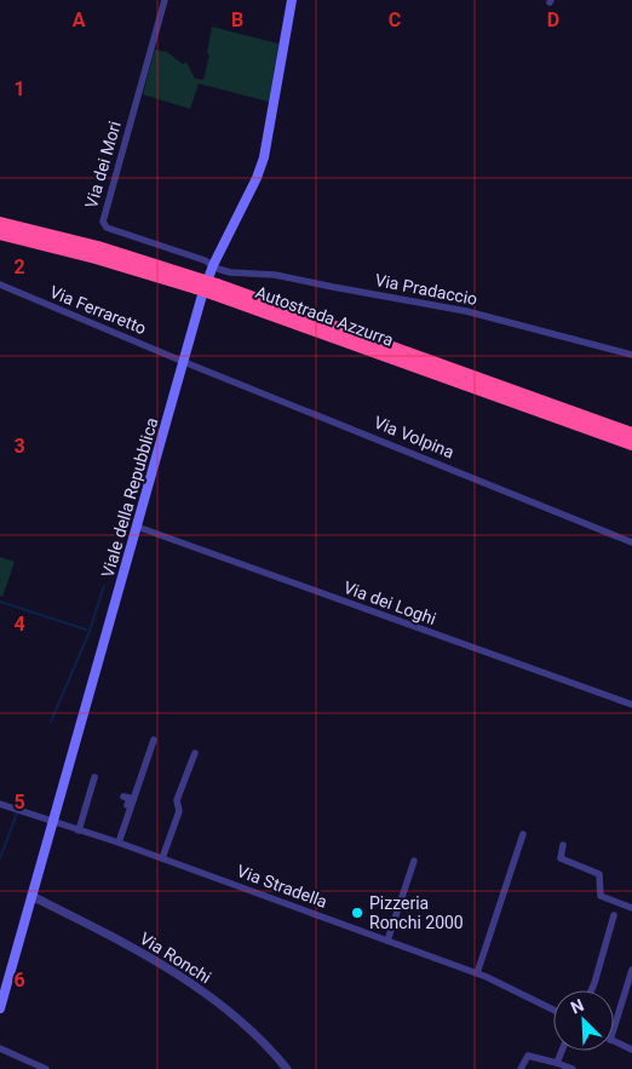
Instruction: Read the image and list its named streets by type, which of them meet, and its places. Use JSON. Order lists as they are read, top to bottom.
{
  "streets": {
    "highway": ["Autostrada Azzurra"],
    "main road": ["Viale della Repubblica"],
    "street": [
      "Via dei Mori",
      "Via Pradaccio",
      "Via Ferraretto",
      "Via Volpina",
      "Via dei Loghi",
      "Via Stradella",
      "Via Ronchi"
    ]
  },
  "crossings": [
    ["Via dei Mori", "Via Pradaccio"],
    ["Via dei Mori", "Viale della Repubblica"],
    ["Via Pradaccio", "Viale della Repubblica"],
    ["Via Ferraretto", "Via Volpina"],
    ["Via Ferraretto", "Viale della Repubblica"],
    ["Via Volpina", "Viale della Repubblica"],
    ["Viale della Repubblica", "Via dei Loghi"],
    ["Viale della Repubblica", "Via Stradella"],
    ["Viale della Repubblica", "Via Ronchi"]
  ],
  "places": ["Pizzeria Ronchi 2000"],
  "north": "top left",
  "grid": {
    "columns": [
      "A",
      "B",
      "C",
      "D"
    ],
    "rows": [
      "1",
      "2",
      "3",
      "4",
      "5",
      "6"
    ]
  }
}
